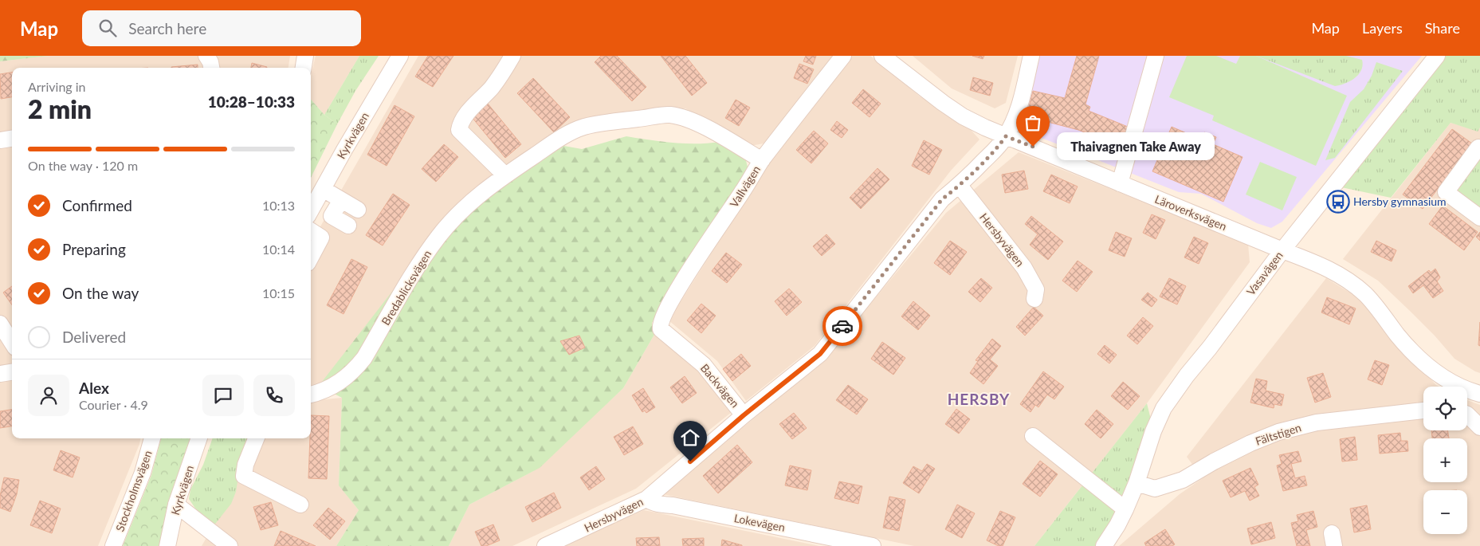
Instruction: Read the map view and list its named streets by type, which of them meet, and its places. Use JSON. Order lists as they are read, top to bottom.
{
  "streets": {
    "street": [
      "Kyrkvägen",
      "Vallvägen",
      "Läroverksvägen",
      "Hersbyvägen",
      "Vasavägen",
      "Bredablicksvägen",
      "Backvägen",
      "Fältstigen",
      "Stockholmsvägen",
      "Lokevägen"
    ]
  },
  "crossings": [
    ["Vallvägen", "Bredablicksvägen"],
    ["Vallvägen", "Backvägen"],
    ["Läroverksvägen", "Hersbyvägen"],
    ["Läroverksvägen", "Vasavägen"],
    ["Hersbyvägen", "Backvägen"],
    ["Hersbyvägen", "Lokevägen"],
    ["Vasavägen", "Fältstigen"]
  ],
  "districts": ["HERSBY"],
  "places": {
    "other": ["Thaivagnen Take Away"],
    "bus stop": ["Hersby gymnasium"]
  },
  "page": {
    "header": "Map",
    "search": "Search here",
    "nav": ["Map", "Layers", "Share"],
    "heading": ["2 min", "Arriving in", "10:28–10:33"],
    "panel": ["Alex", "Courier · 4.9"],
    "bubble": "Thaivagnen Take Away",
    "bar": "On the way · 120 m",
    "list": [
      ["Confirmed", "10:13"],
      ["Preparing", "10:14"],
      ["On the way", "10:15"],
      "Delivered"
    ],
    "map_buttons": ["+", "−"]
  }
}
